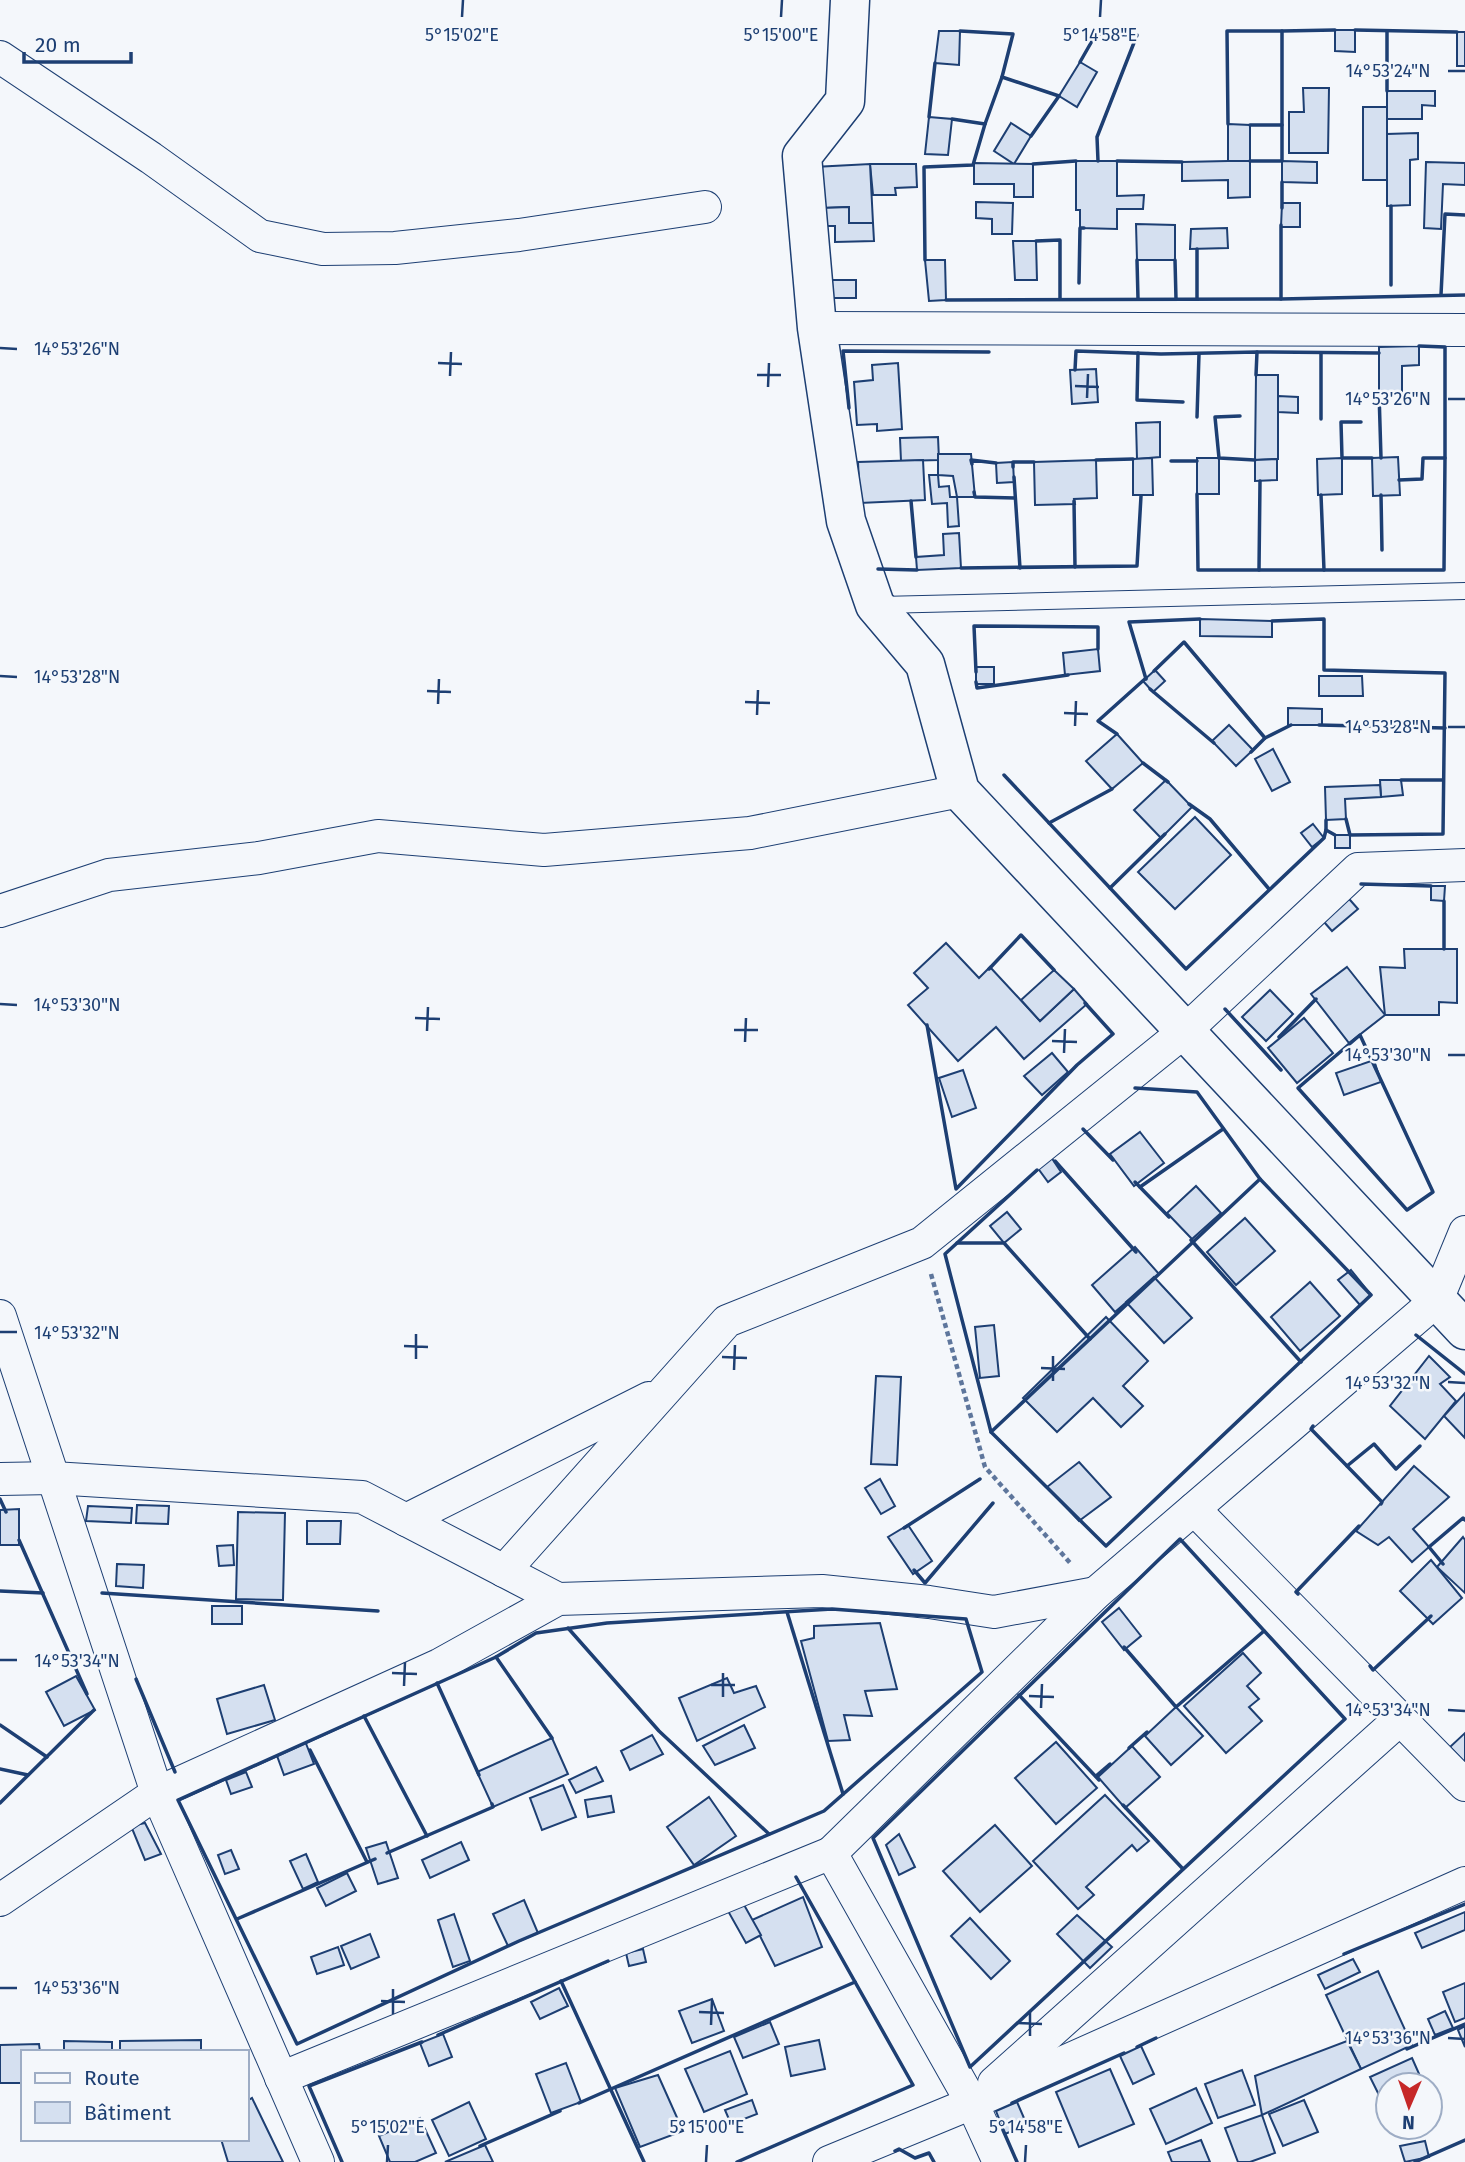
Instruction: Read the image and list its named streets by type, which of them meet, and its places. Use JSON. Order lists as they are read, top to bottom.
{
  "legend": ["Route", "Bâtiment"],
  "scale_bar": "20 m",
  "north": "bottom",
  "coordinates": [
    "5°15'02\"E",
    "5°15'00\"E",
    "5°14'58\"E",
    "14°53'24\"N",
    "14°53'26\"N",
    "14°53'28\"N",
    "14°53'30\"N",
    "14°53'32\"N",
    "14°53'34\"N",
    "14°53'36\"N"
  ]
}
